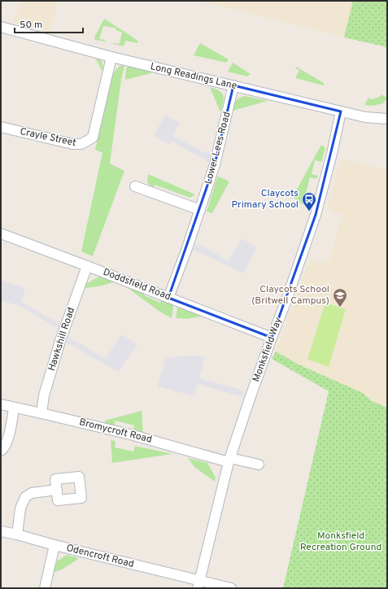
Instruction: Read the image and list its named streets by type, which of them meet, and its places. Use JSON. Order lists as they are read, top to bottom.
{
  "streets": {
    "street": [
      "Long Readings Lane",
      "Crayle Street",
      "Lower Lees Road",
      "Doddsfield Road",
      "Hawkshill Road",
      "Monksfield Way",
      "Bromycroft Road",
      "Odencroft Road"
    ]
  },
  "crossings": [
    ["Long Readings Lane", "Crayle Street"],
    ["Long Readings Lane", "Lower Lees Road"],
    ["Long Readings Lane", "Monksfield Way"],
    ["Lower Lees Road", "Doddsfield Road"],
    ["Doddsfield Road", "Hawkshill Road"],
    ["Doddsfield Road", "Monksfield Way"],
    ["Hawkshill Road", "Bromycroft Road"],
    ["Monksfield Way", "Bromycroft Road"],
    ["Monksfield Way", "Odencroft Road"]
  ],
  "parks": ["Monksfield Recreation Ground"],
  "places": {
    "bus stop": ["Claycots Primary School"],
    "school or university": ["Claycots School (Britwell Campus)"]
  },
  "scale_bar": "50 m"
}
